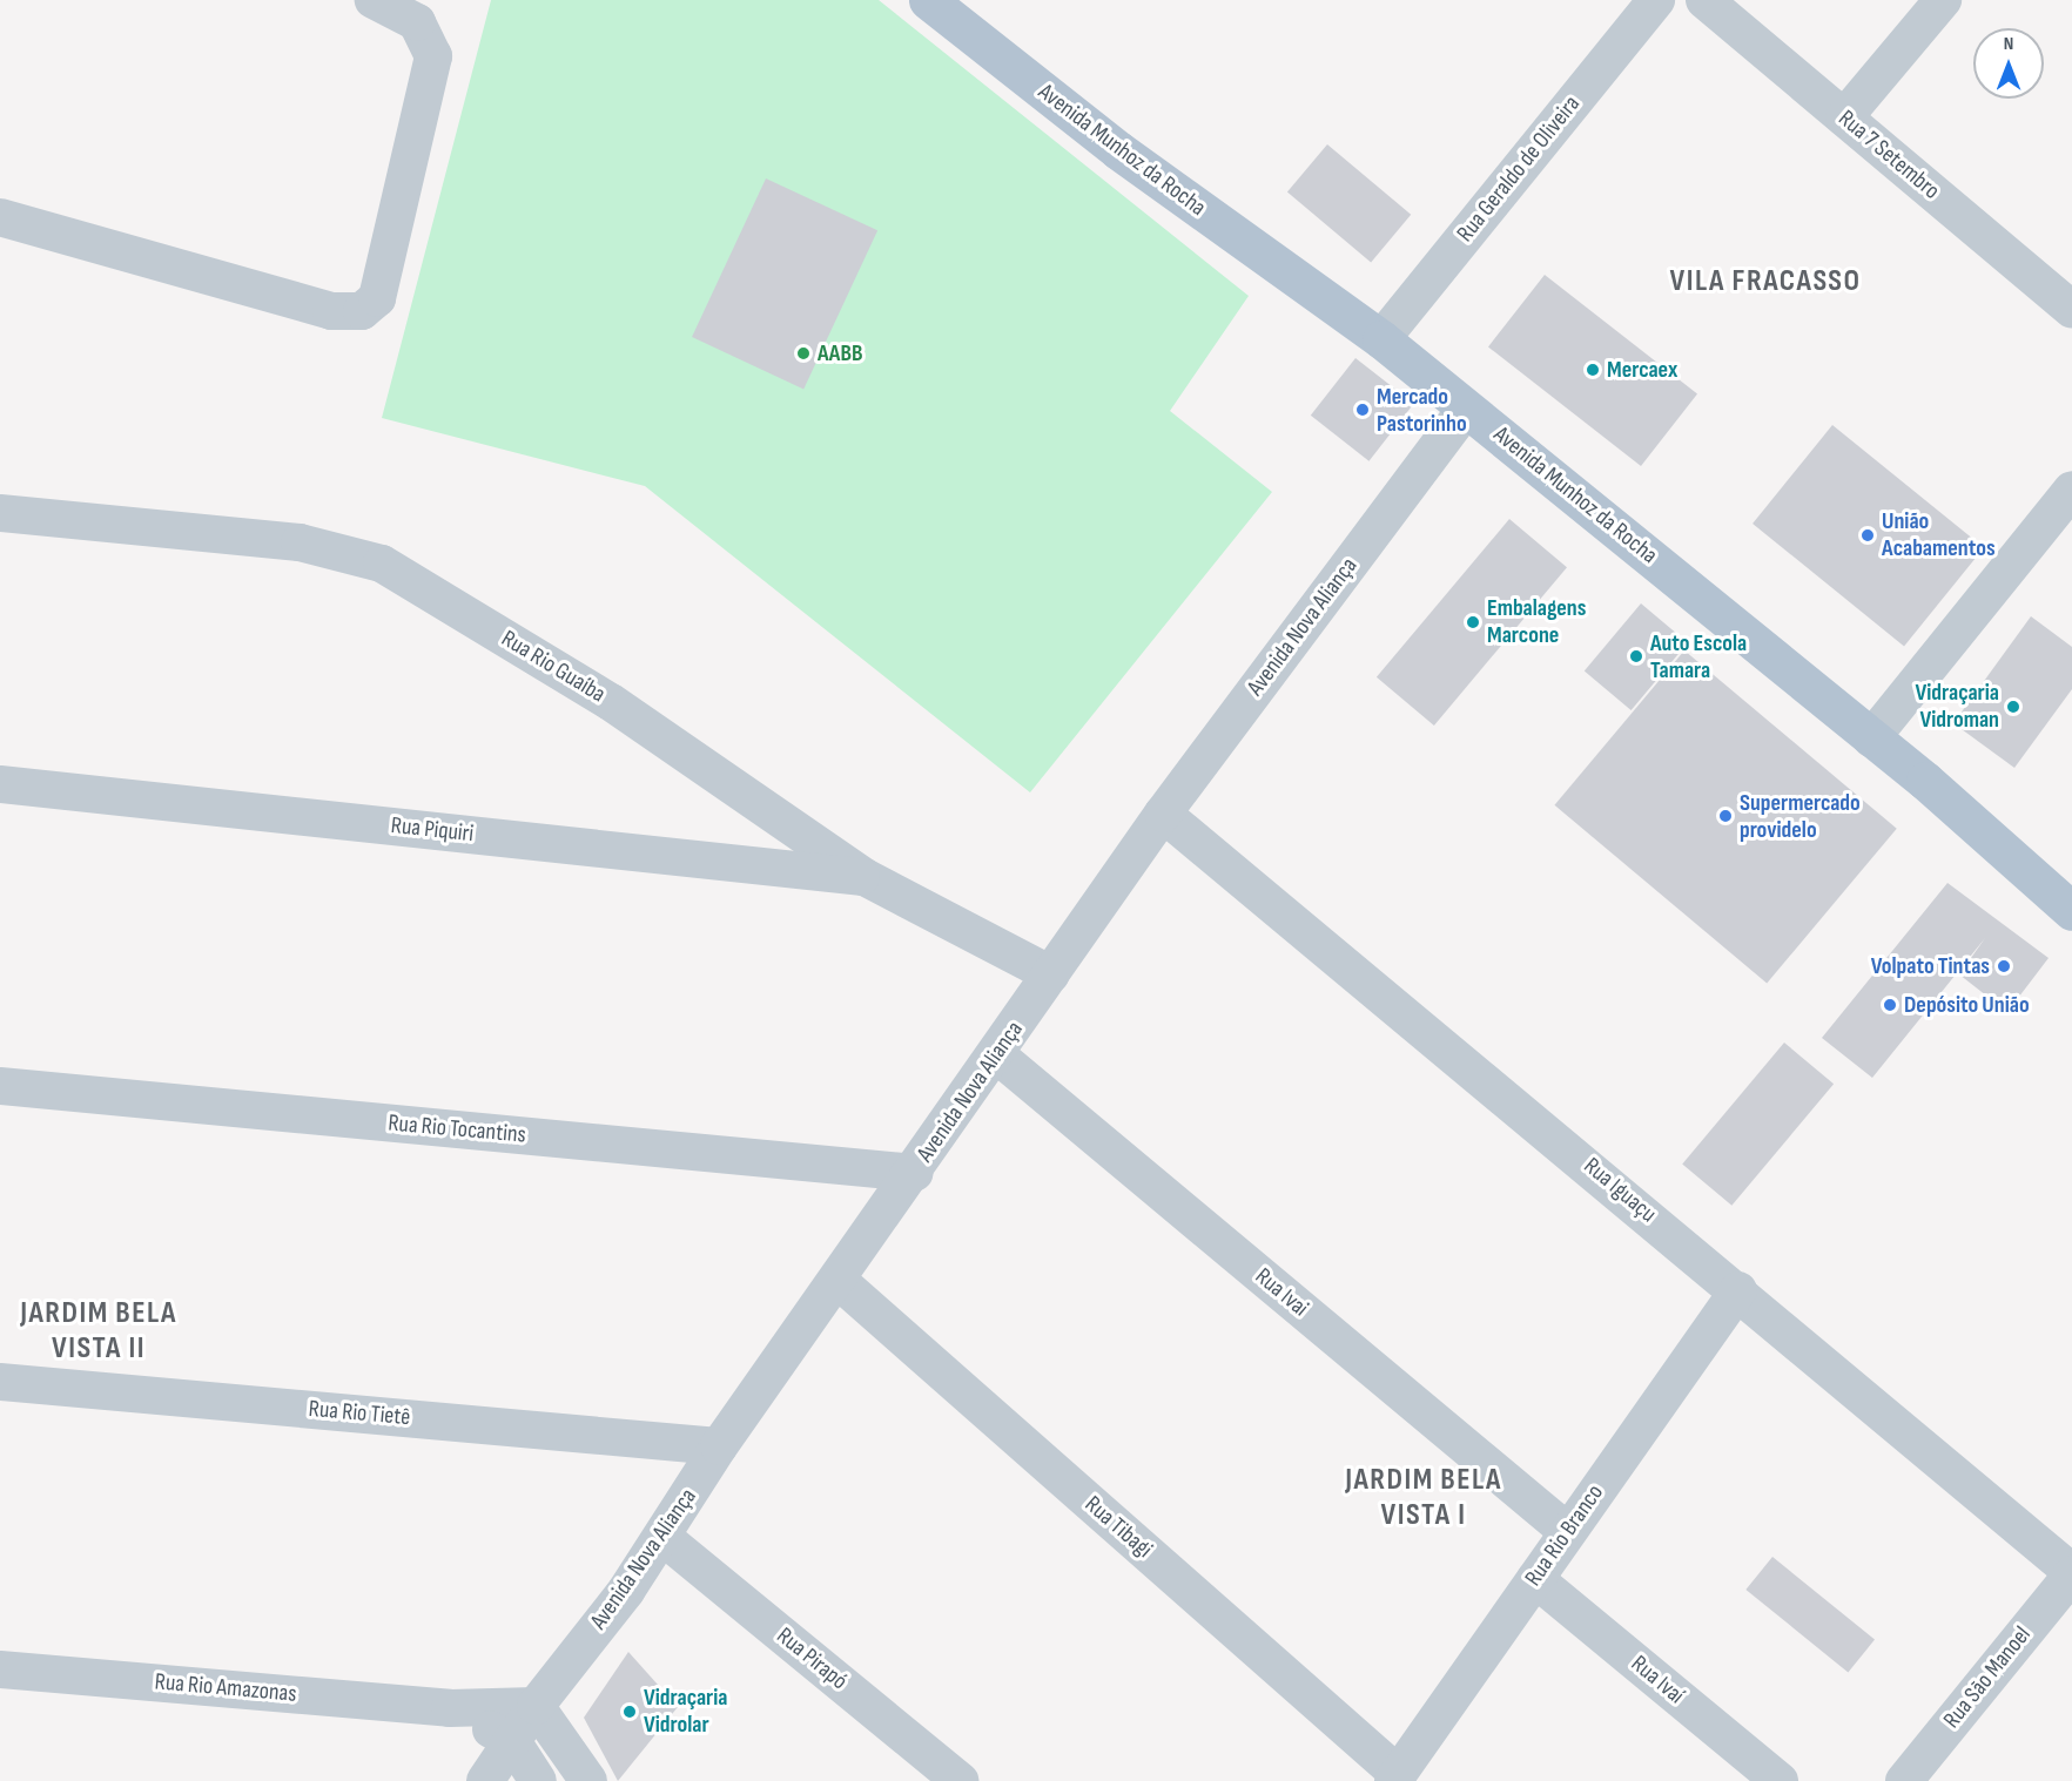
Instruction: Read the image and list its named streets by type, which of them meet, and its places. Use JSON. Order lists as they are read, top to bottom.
{
  "streets": {
    "main road": ["Avenida Munhoz da Rocha"],
    "street": [
      "Rua 7 Setembro",
      "Rua Geraldo de Oliveira",
      "Avenida Nova Aliança",
      "Rua Rio Guaíba",
      "Rua Piquiri",
      "Rua Rio Tocantins",
      "Rua Iguaçu",
      "Rua Ivai",
      "Rua Rio Tietê",
      "Rua Tibagi",
      "Rua Rio Branco",
      "Rua Pirapó",
      "Rua São Manoel",
      "Rua Ivaí",
      "Rua Rio Amazonas"
    ]
  },
  "crossings": [
    ["Avenida Munhoz da Rocha", "Rua Geraldo de Oliveira"],
    ["Avenida Munhoz da Rocha", "Avenida Nova Aliança"],
    ["Avenida Nova Aliança", "Rua Rio Guaíba"],
    ["Avenida Nova Aliança", "Rua Rio Tocantins"],
    ["Avenida Nova Aliança", "Rua Iguaçu"],
    ["Avenida Nova Aliança", "Rua Ivai"],
    ["Avenida Nova Aliança", "Rua Rio Tietê"],
    ["Avenida Nova Aliança", "Rua Tibagi"],
    ["Avenida Nova Aliança", "Rua Pirapó"],
    ["Avenida Nova Aliança", "Rua Rio Amazonas"],
    ["Rua Rio Guaíba", "Rua Piquiri"],
    ["Rua Iguaçu", "Rua Rio Branco"],
    ["Rua Iguaçu", "Rua São Manoel"],
    ["Rua Ivai", "Rua Rio Branco"],
    ["Rua Tibagi", "Rua Rio Branco"],
    ["Rua Rio Branco", "Rua Ivaí"]
  ],
  "districts": ["VILA FRACASSO", "JARDIM BELA VISTA II", "JARDIM BELA VISTA I"],
  "places": [
    "AABB",
    "Mercaex",
    "Mercado Pastorinho",
    "União Acabamentos",
    "Embalagens Marcone",
    "Auto Escola Tamara",
    "Vidraçaria Vidroman",
    "Supermercado providelo",
    "Volpato Tintas",
    "Depósito União",
    "Vidraçaria Vidrolar"
  ],
  "north": "top"
}
